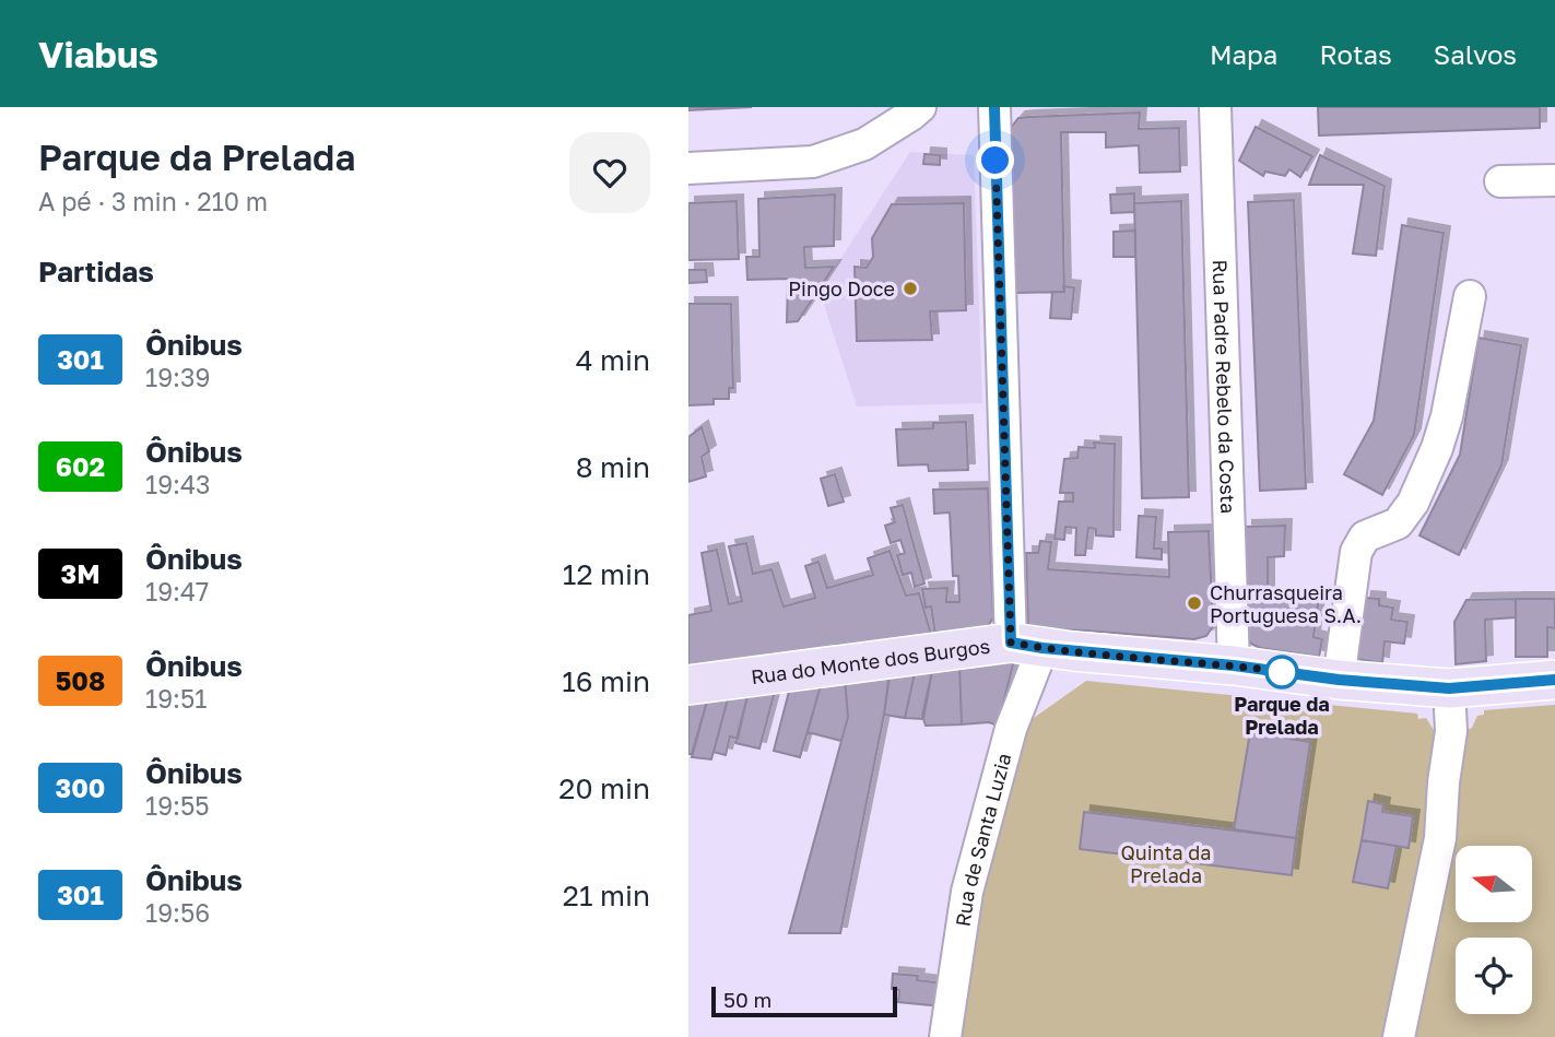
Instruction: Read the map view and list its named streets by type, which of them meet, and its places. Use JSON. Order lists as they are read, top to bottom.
{
  "streets": {
    "main road": ["Rua do Monte dos Burgos"],
    "street": ["Rua Padre Rebelo da Costa", "Rua de Santa Luzia"]
  },
  "crossings": [
    ["Rua Padre Rebelo da Costa", "Rua do Monte dos Burgos"],
    ["Rua do Monte dos Burgos", "Rua de Santa Luzia"]
  ],
  "parks": ["Quinta da Prelada"],
  "places": ["Pingo Doce", "Churrasqueira Portuguesa S.A.", "Parque da Prelada"],
  "lines": ["bus line 301"],
  "scale_bar": "50 m",
  "north": "left",
  "page": {
    "header": "Viabus",
    "nav": ["Mapa", "Rotas", "Salvos"],
    "heading": [
      ["Parque da Prelada", "A pé · 3 min · 210 m"],
      "Partidas"
    ],
    "list": [
      {
        "mark": "301",
        "name": "Ônibus",
        "note": "19:39",
        "value": "4 min"
      },
      {
        "mark": "602",
        "name": "Ônibus",
        "note": "19:43",
        "value": "8 min"
      },
      {
        "mark": "3M",
        "name": "Ônibus",
        "note": "19:47",
        "value": "12 min"
      },
      {
        "mark": "508",
        "name": "Ônibus",
        "note": "19:51",
        "value": "16 min"
      },
      {
        "mark": "300",
        "name": "Ônibus",
        "note": "19:55",
        "value": "20 min"
      },
      {
        "mark": "301",
        "name": "Ônibus",
        "note": "19:56",
        "value": "21 min"
      }
    ],
    "scale": "50 m"
  }
}
